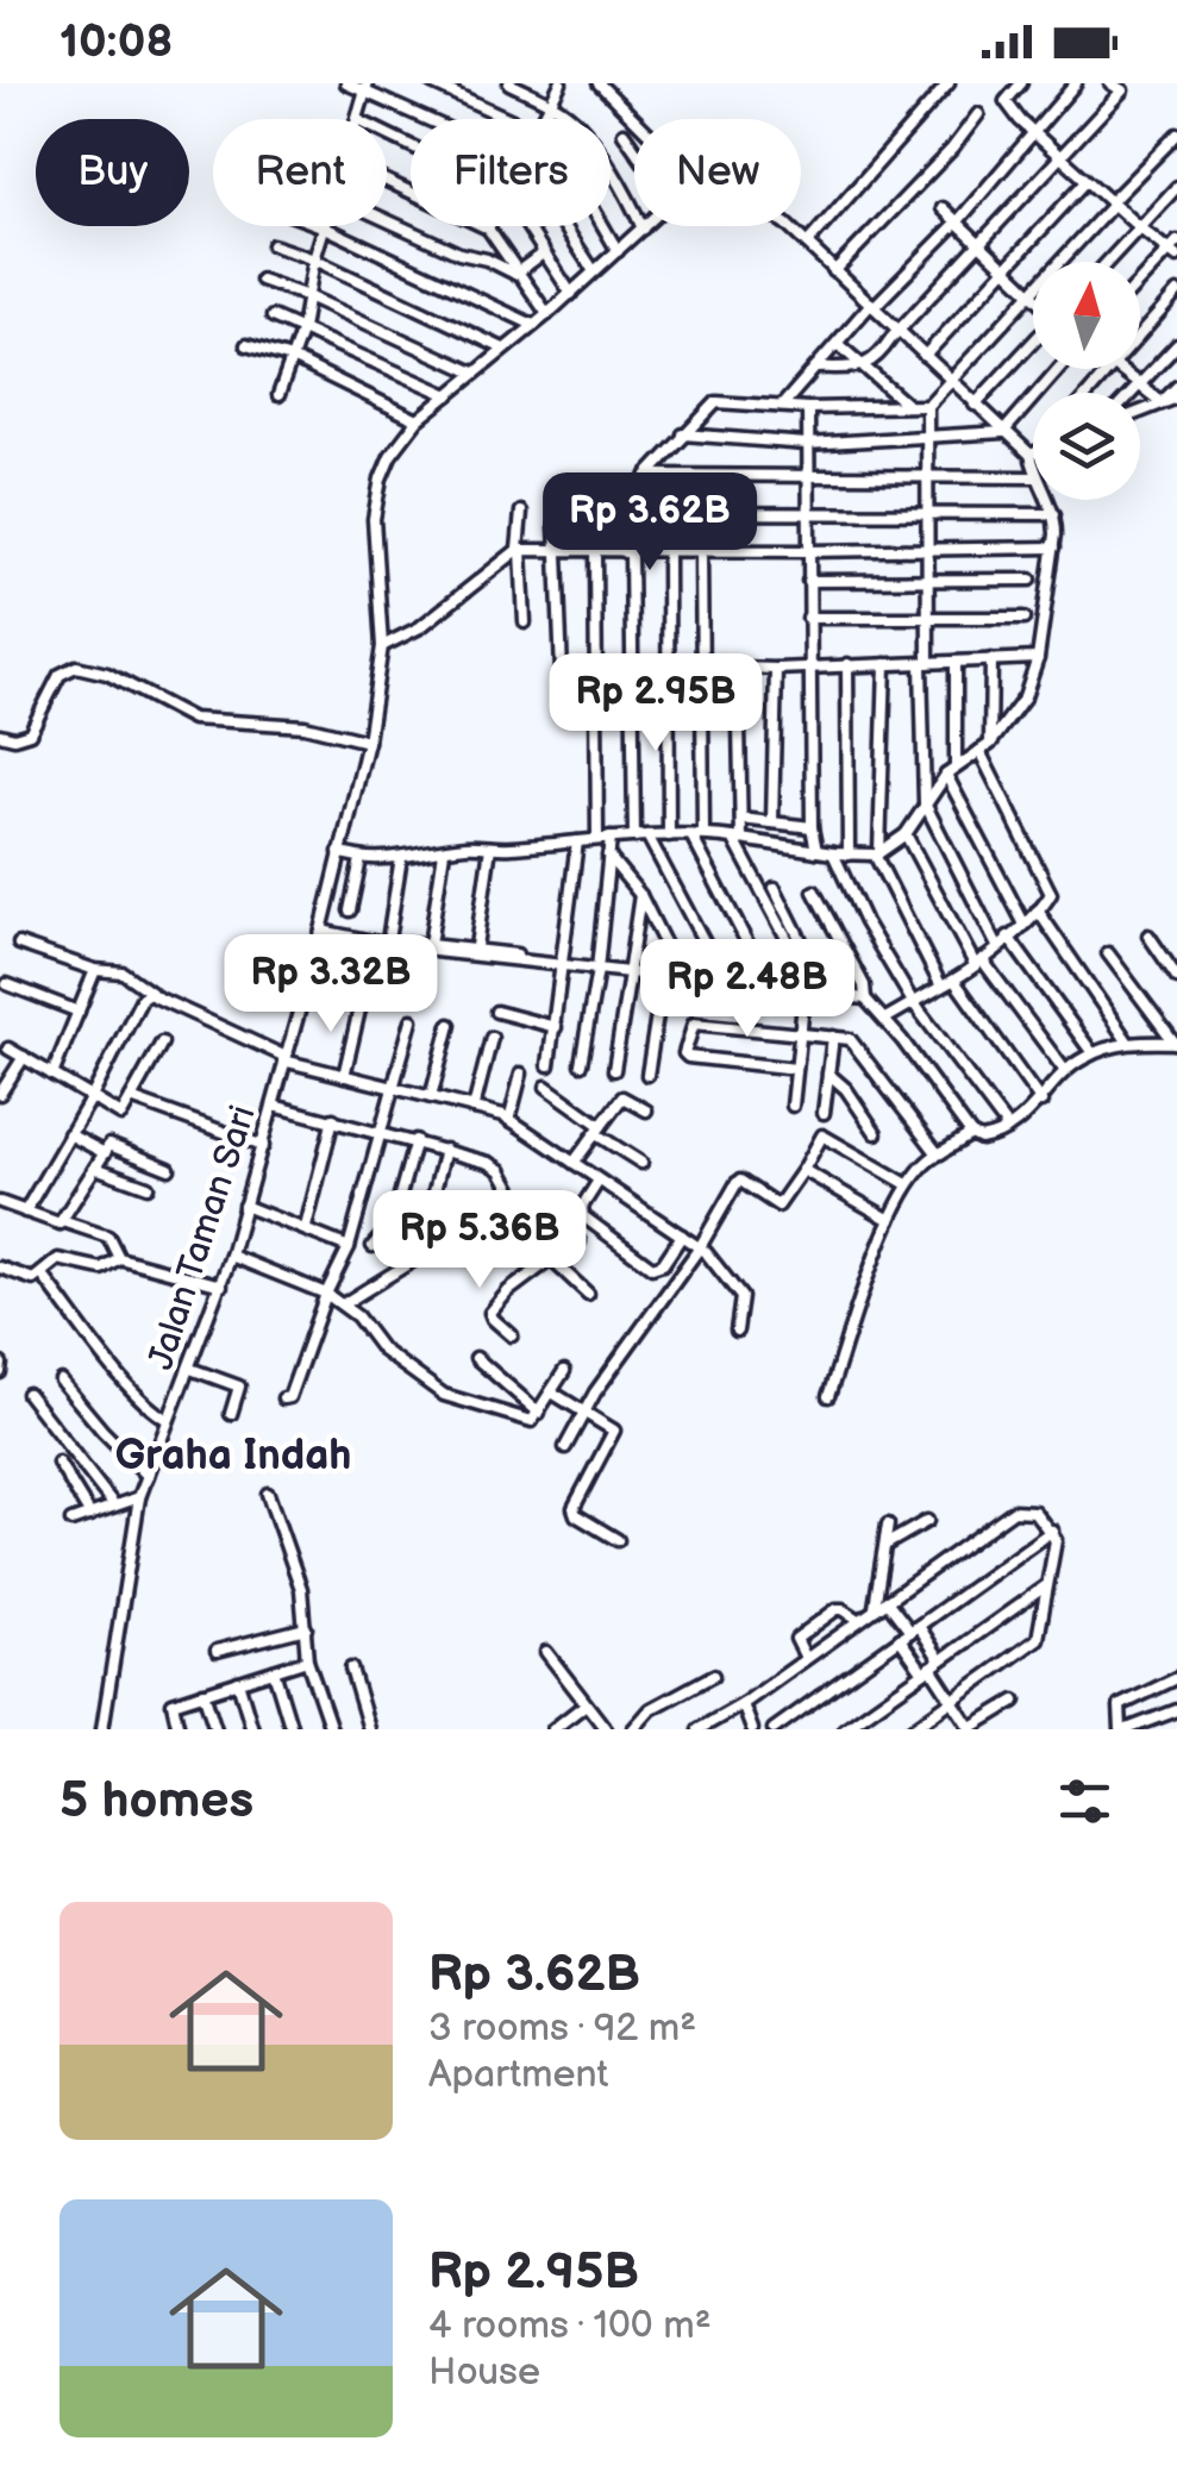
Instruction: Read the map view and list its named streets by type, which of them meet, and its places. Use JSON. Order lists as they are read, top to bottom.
{
  "streets": {
    "street": ["Jalan Taman Sari"]
  },
  "districts": ["Graha Indah"],
  "north": "top",
  "page": {
    "status": "10:08",
    "chip": [
      "Buy",
      "Rent",
      "Filters",
      "New"
    ],
    "price": [
      "Rp 3.62B",
      "Rp 2.95B",
      "Rp 3.32B",
      "Rp 2.48B",
      "Rp 5.36B"
    ],
    "heading": "5 homes",
    "list": [
      {
        "name": "Rp 3.62B",
        "note": "3 rooms · 92 m² · Apartment"
      },
      {
        "name": "Rp 2.95B",
        "note": "4 rooms · 100 m² · House"
      }
    ]
  }
}
